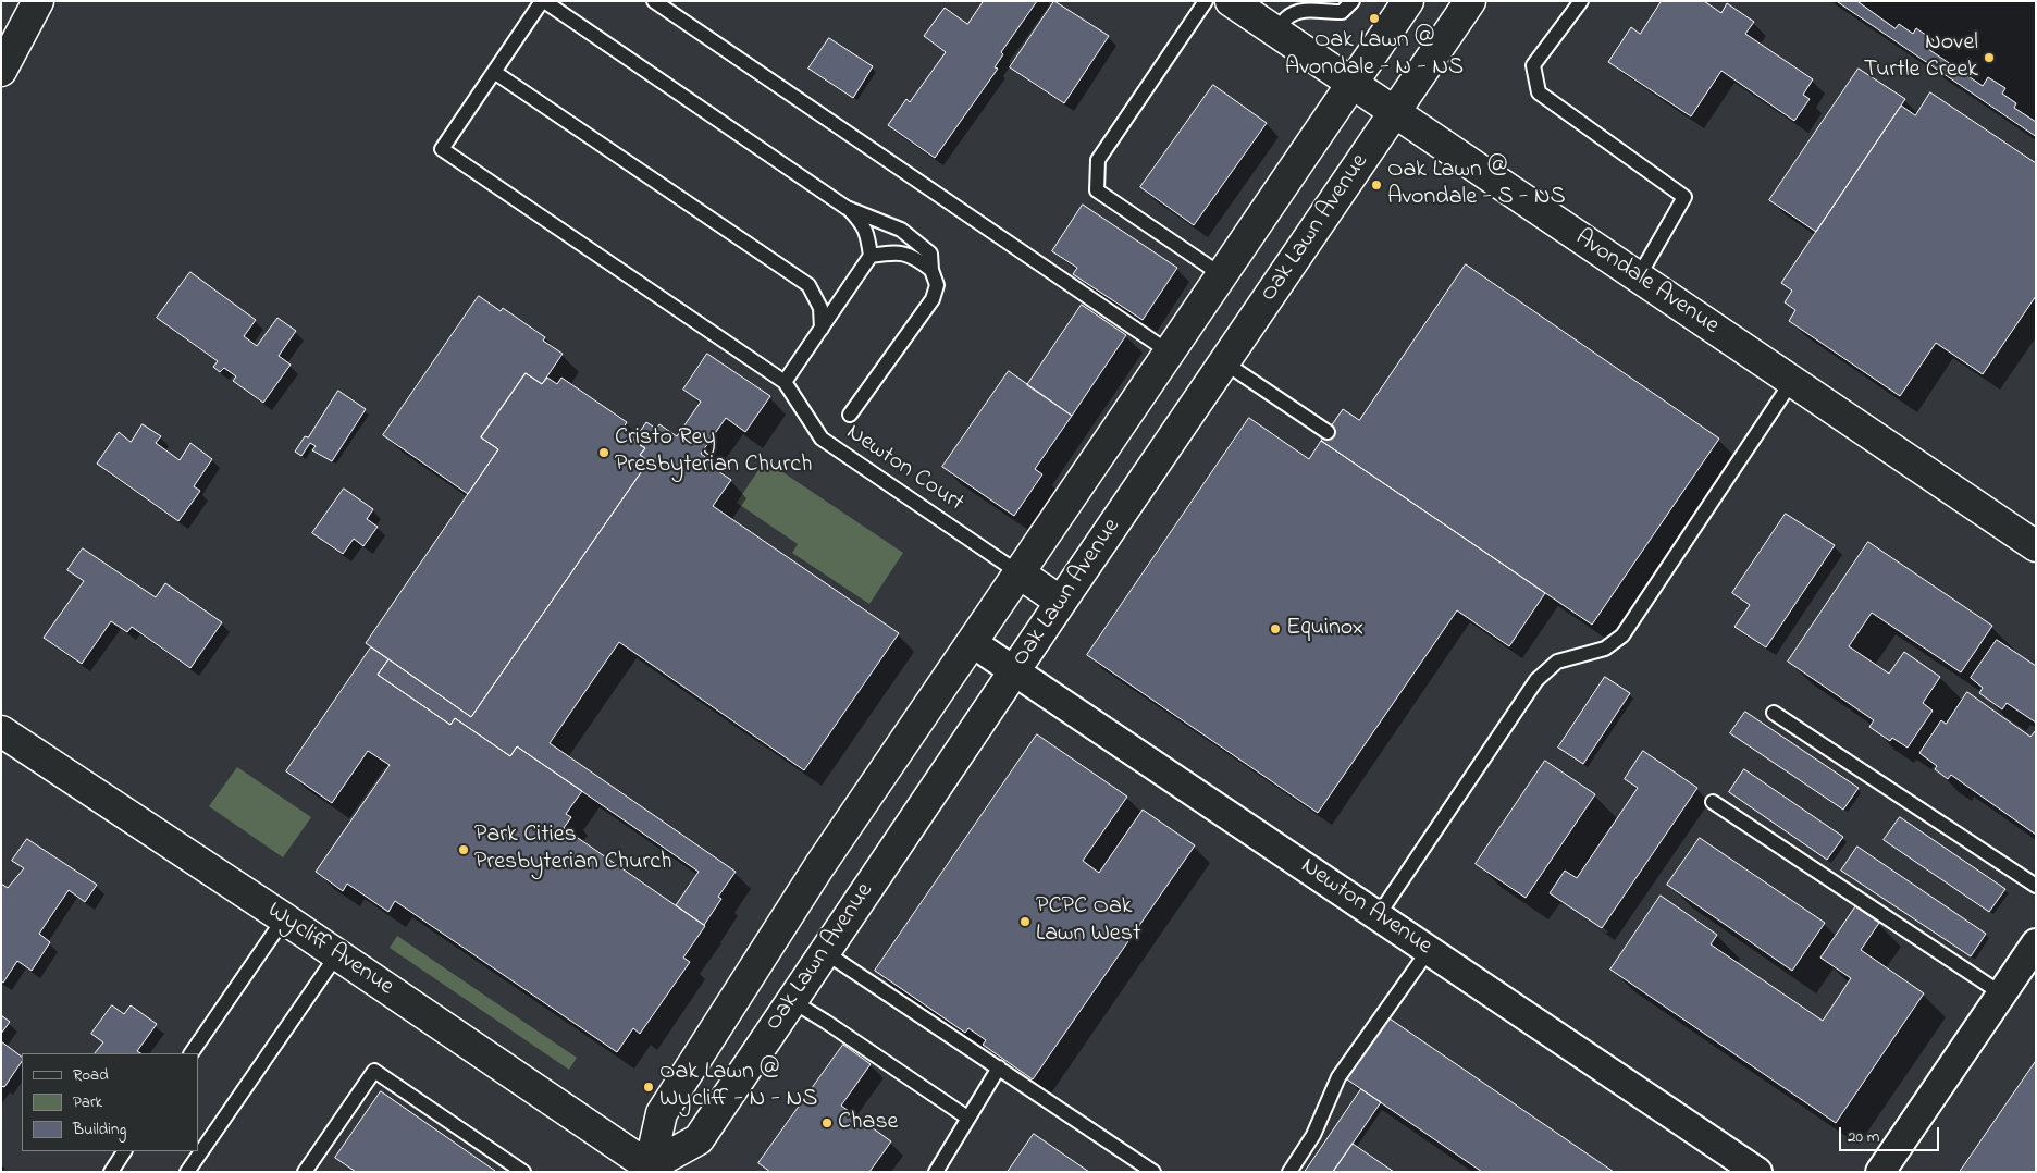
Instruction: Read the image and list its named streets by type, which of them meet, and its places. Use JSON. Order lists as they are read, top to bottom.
{
  "streets": {
    "main road": ["Oak Lawn Avenue", "Avondale Avenue", "Wycliff Avenue"],
    "street": ["Newton Avenue"],
    "lane": ["Newton Court"]
  },
  "crossings": [
    ["Oak Lawn Avenue", "Avondale Avenue"],
    ["Oak Lawn Avenue", "Newton Court"],
    ["Oak Lawn Avenue", "Newton Avenue"],
    ["Oak Lawn Avenue", "Wycliff Avenue"]
  ],
  "places": [
    "Oak Lawn @ Avondale - N - NS",
    "Novel Turtle Creek",
    "Oak Lawn @ Avondale - S - NS",
    "Cristo Rey Presbyterian Church",
    "Equinox",
    "Park Cities Presbyterian Church",
    "PCPC Oak Lawn West",
    "Oak Lawn @ Wycliff - N - NS",
    "Chase"
  ],
  "legend": ["Road", "Park", "Building"],
  "scale_bar": "20 m"
}
